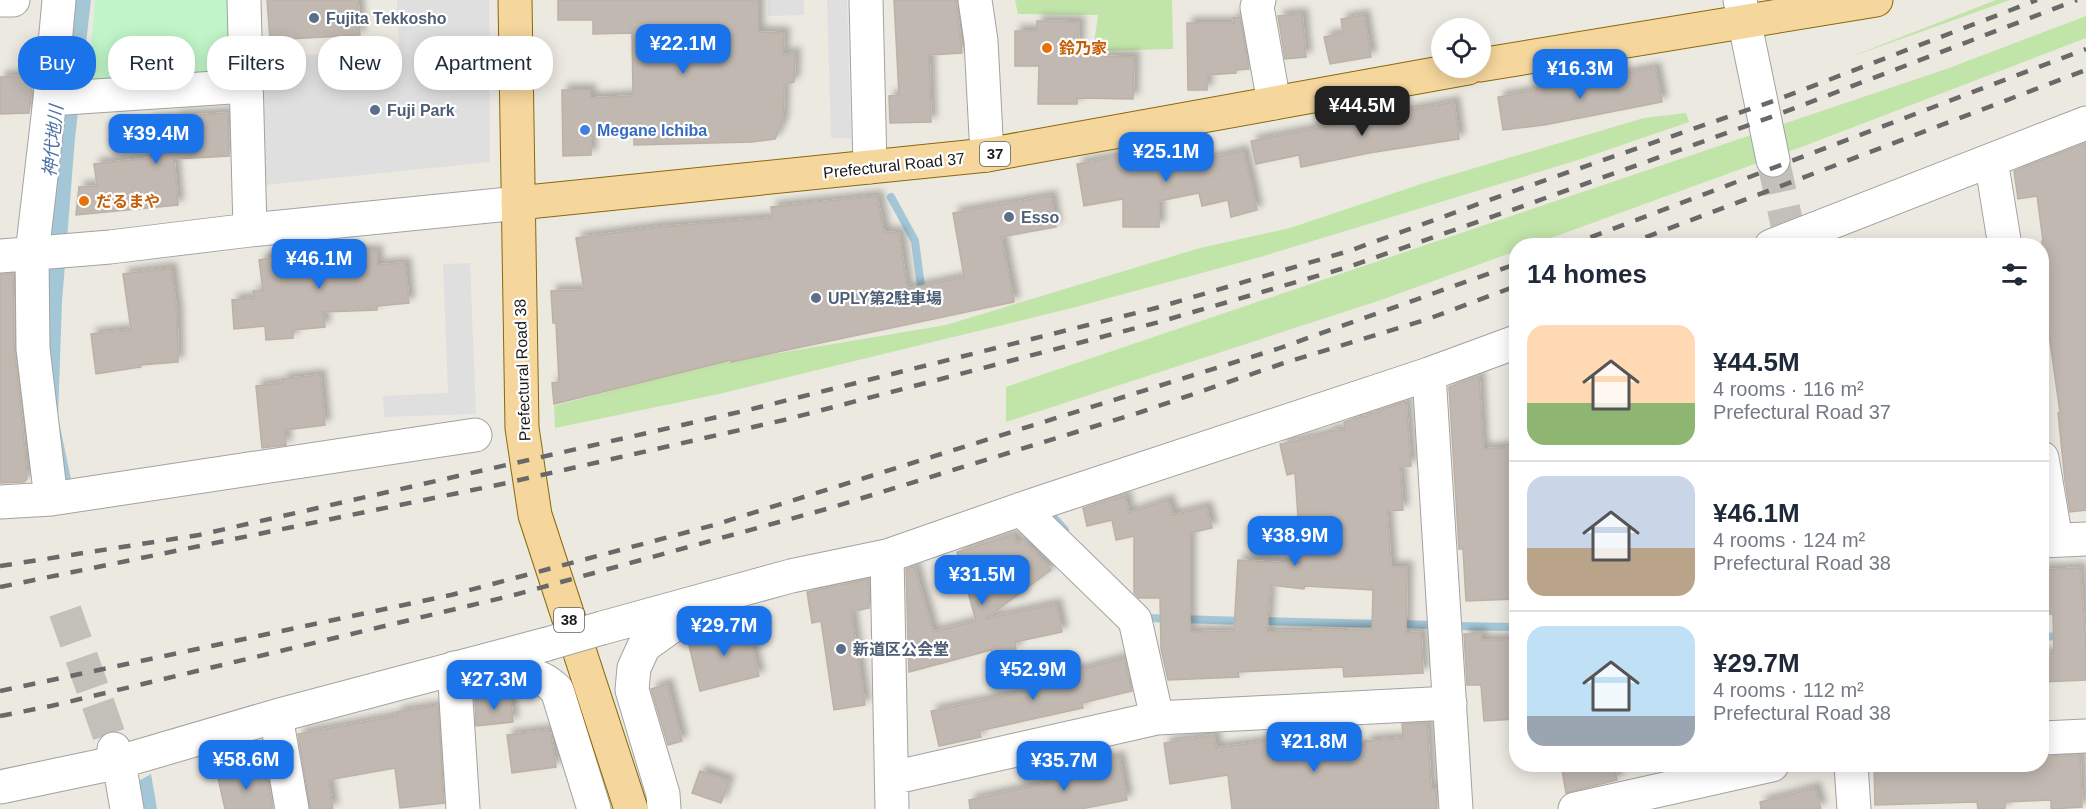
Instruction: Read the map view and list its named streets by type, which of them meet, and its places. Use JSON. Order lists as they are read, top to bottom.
{
  "streets": {
    "main road": [
      "37",
      "Prefectural Road 37",
      "Prefectural Road 38",
      "38"
    ]
  },
  "crossings": [
    ["Prefectural Road 37", "Prefectural Road 38"]
  ],
  "water": ["神代地川"],
  "places": [
    "Fujita Tekkosho",
    "鈴乃家",
    "Fuji Park",
    "Megane Ichiba",
    "だるまや",
    "Esso",
    "UPLY第2駐車場",
    "新道区公会堂"
  ],
  "page": {
    "price": [
      "¥22.1M",
      "¥16.3M",
      "¥44.5M",
      "¥39.4M",
      "¥25.1M",
      "¥46.1M",
      "¥38.9M",
      "¥31.5M",
      "¥29.7M",
      "¥52.9M",
      "¥27.3M",
      "¥21.8M",
      "¥58.6M",
      "¥35.7M"
    ],
    "chip": [
      "Buy",
      "Rent",
      "Filters",
      "New",
      "Apartment"
    ],
    "heading": "14 homes",
    "list": [
      {
        "name": "¥44.5M",
        "note": "4 rooms · 116 m² · Prefectural Road 37"
      },
      {
        "name": "¥46.1M",
        "note": "4 rooms · 124 m² · Prefectural Road 38"
      },
      {
        "name": "¥29.7M",
        "note": "4 rooms · 112 m² · Prefectural Road 38"
      }
    ]
  }
}
